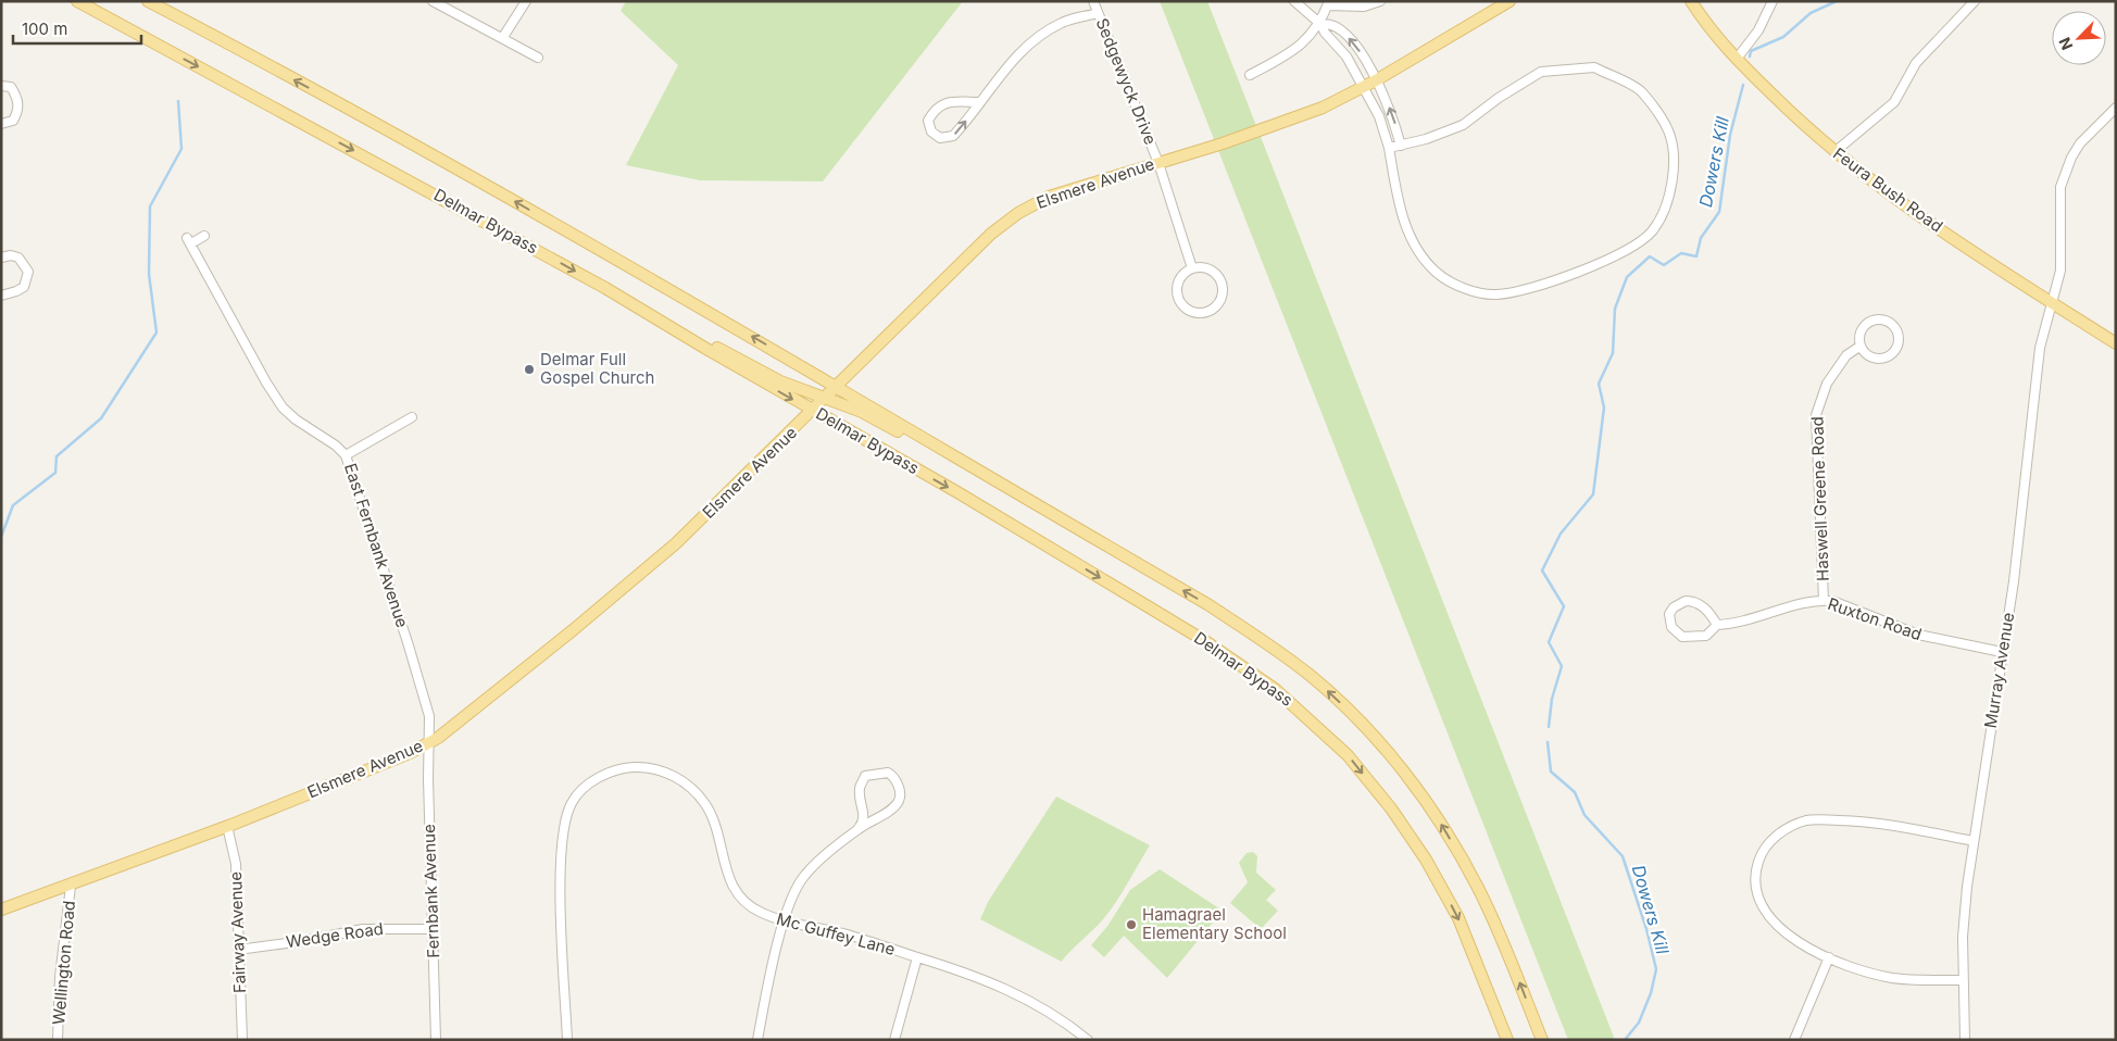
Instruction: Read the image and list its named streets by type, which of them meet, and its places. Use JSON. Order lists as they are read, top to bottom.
{
  "streets": {
    "main road": ["Elsmere Avenue", "Feura Bush Road", "Delmar Bypass"],
    "street": [
      "Sedgewyck Drive",
      "Haswell Greene Road",
      "East Fernbank Avenue",
      "Ruxton Road",
      "Murray Avenue",
      "Fernbank Avenue",
      "Fairway Avenue",
      "Mc Guffey Lane",
      "Wedge Road",
      "Wellington Road"
    ]
  },
  "crossings": [
    ["Sedgewyck Drive", "Elsmere Avenue"],
    ["Elsmere Avenue", "Delmar Bypass"],
    ["Elsmere Avenue", "East Fernbank Avenue"],
    ["Elsmere Avenue", "Fernbank Avenue"],
    ["Elsmere Avenue", "Fairway Avenue"],
    ["Elsmere Avenue", "Wellington Road"],
    ["Feura Bush Road", "Murray Avenue"],
    ["Haswell Greene Road", "Ruxton Road"],
    ["East Fernbank Avenue", "Fernbank Avenue"],
    ["Ruxton Road", "Murray Avenue"],
    ["Fernbank Avenue", "Wedge Road"],
    ["Fairway Avenue", "Wedge Road"]
  ],
  "water": ["Dowers Kill"],
  "places": ["Delmar Full Gospel Church", "Hamagrael Elementary School"],
  "scale_bar": "100 m",
  "north": "bottom left"
}
